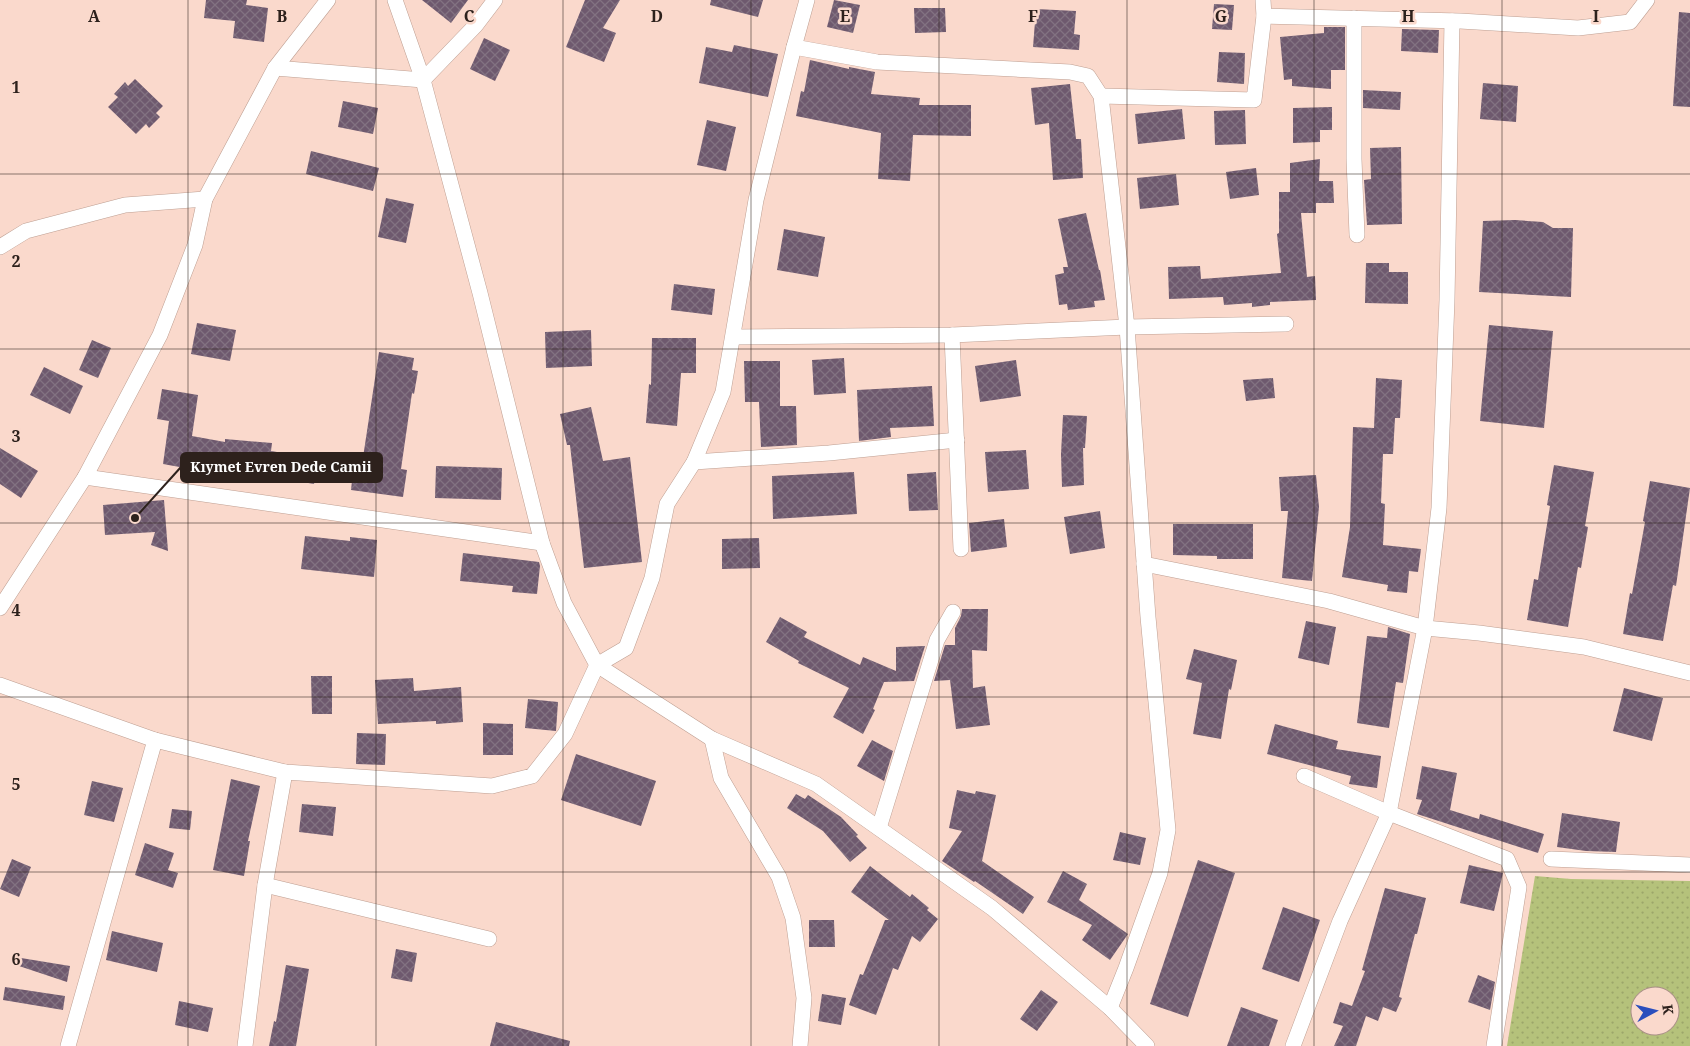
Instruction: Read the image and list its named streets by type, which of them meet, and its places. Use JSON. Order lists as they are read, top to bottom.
{
  "places": ["Kıymet Evren Dede Camii"],
  "north": "right",
  "grid": {
    "columns": [
      "A",
      "B",
      "C",
      "D",
      "E",
      "F",
      "G",
      "H",
      "I"
    ],
    "rows": [
      "1",
      "2",
      "3",
      "4",
      "5",
      "6"
    ]
  }
}
